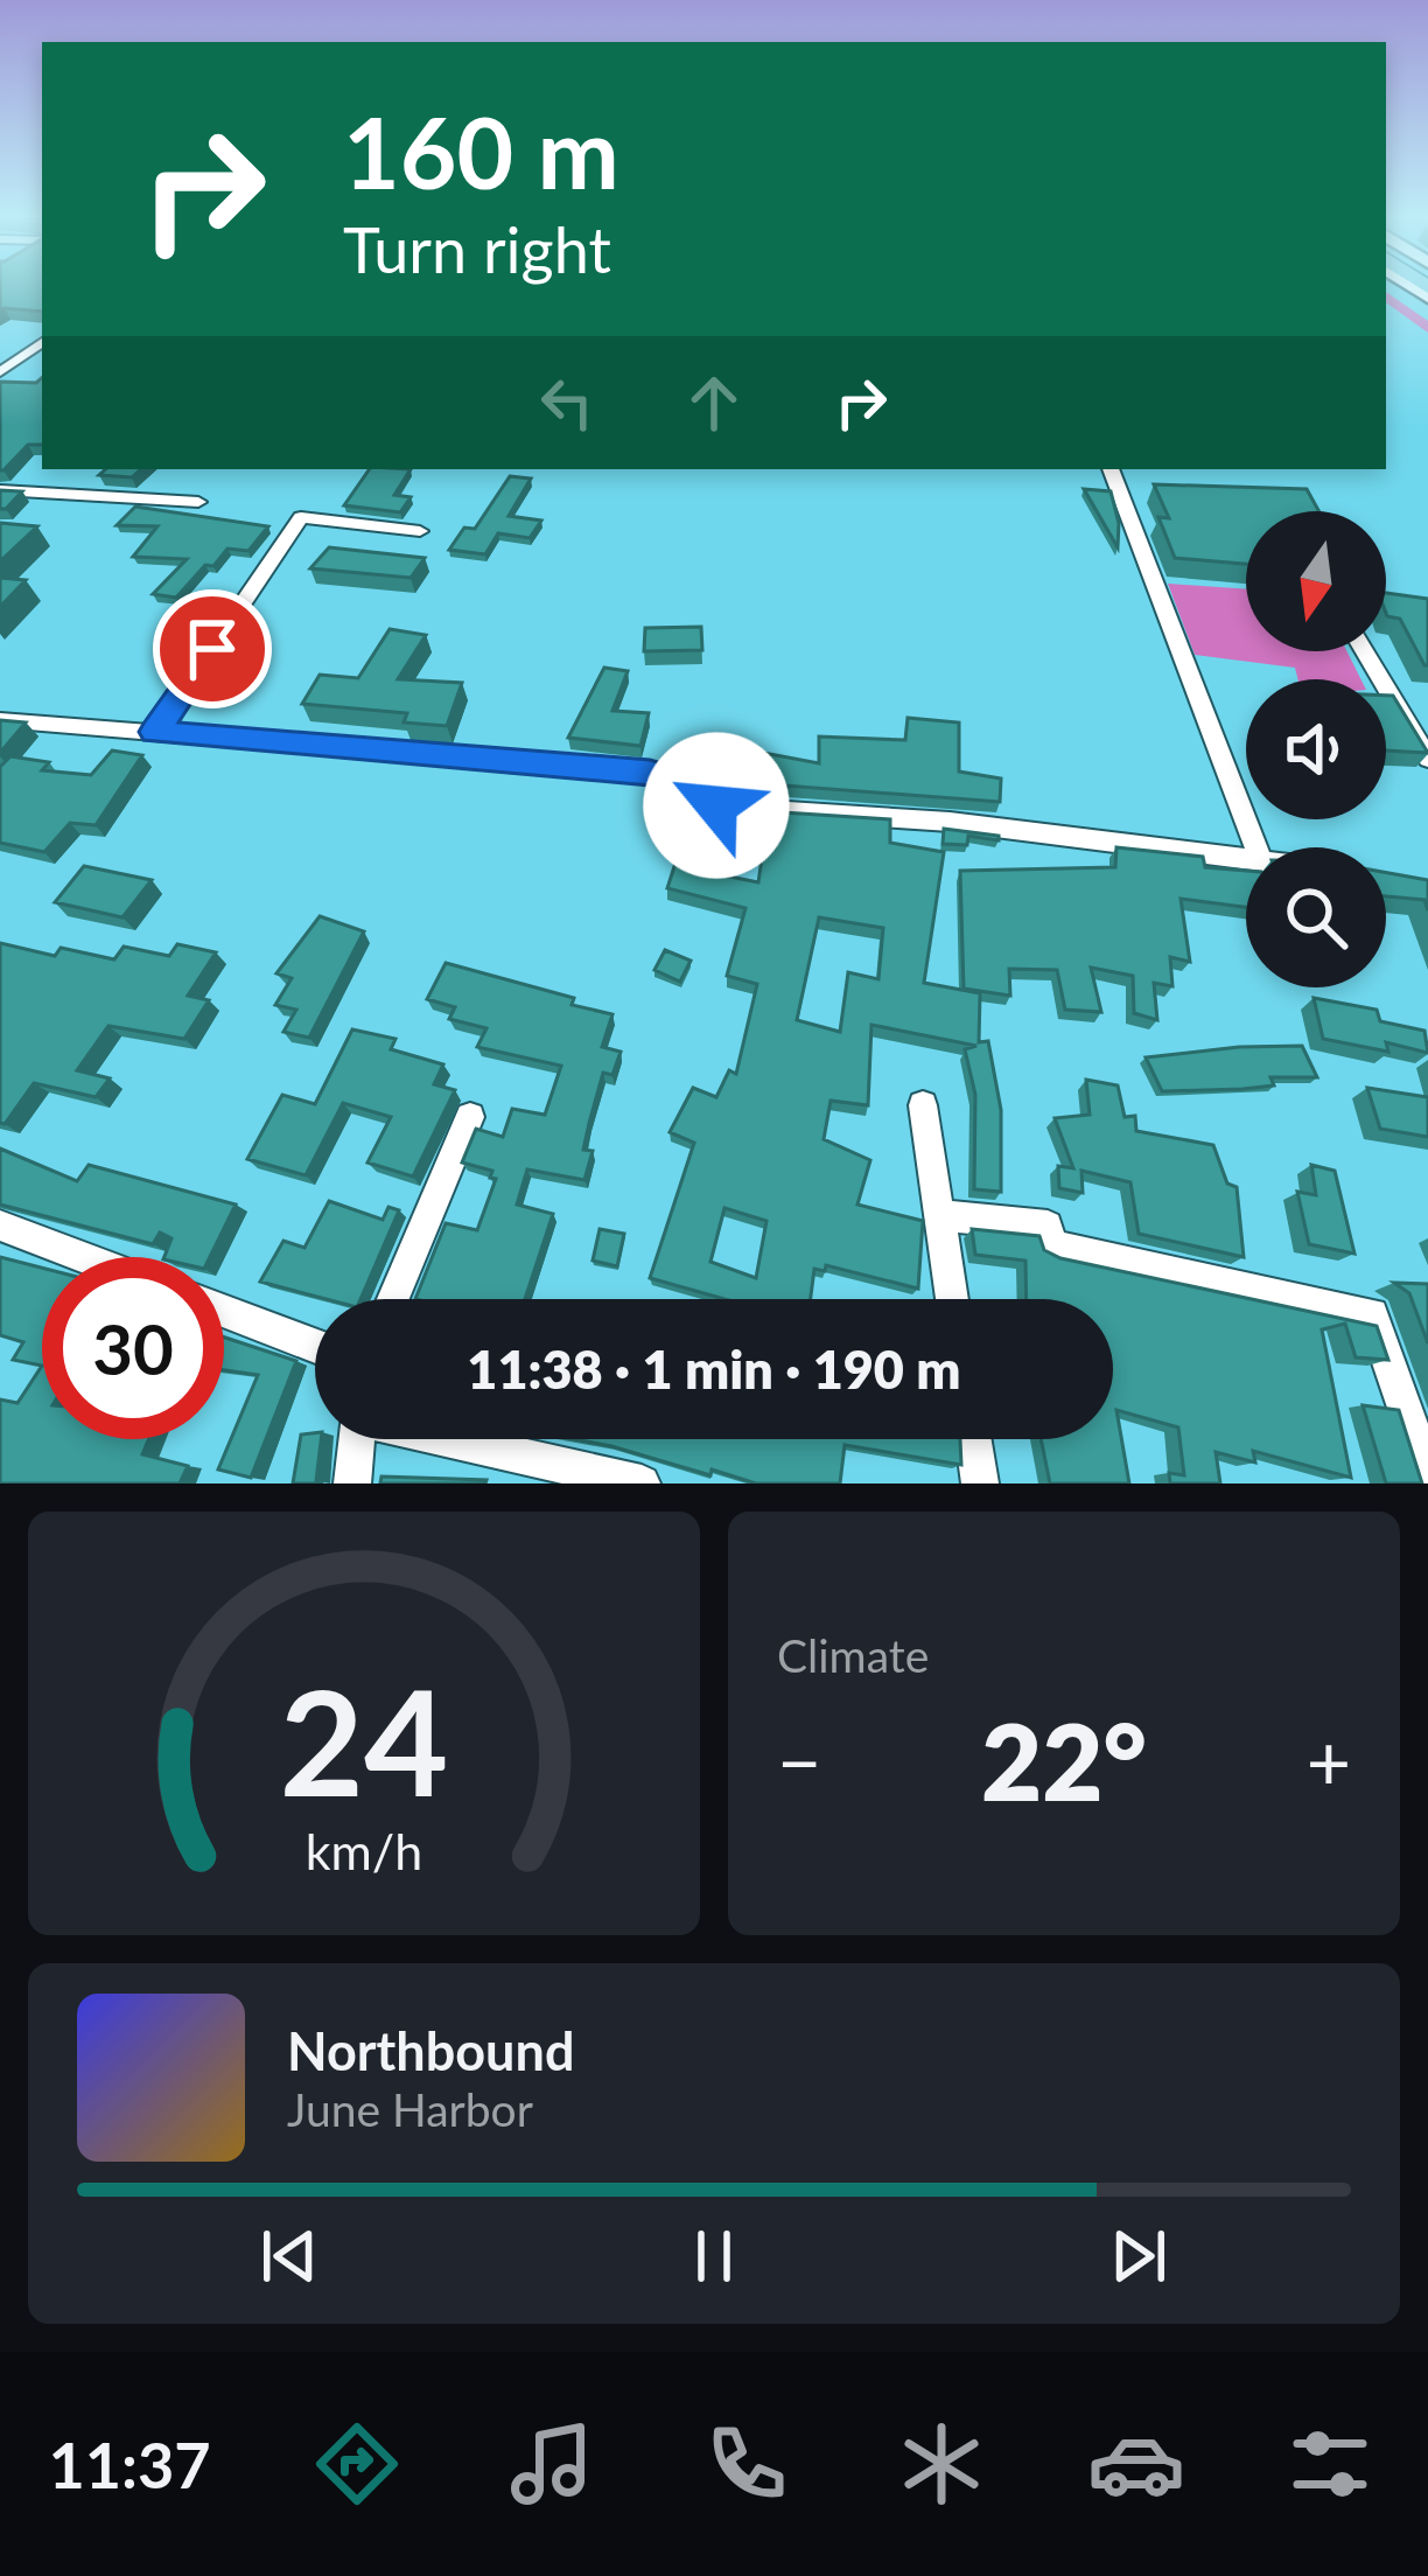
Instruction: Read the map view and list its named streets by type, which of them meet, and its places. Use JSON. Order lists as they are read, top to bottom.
{
  "north": "bottom",
  "page": {
    "turn": ["160 m", "Turn right"],
    "limit": "30",
    "trip": "11:38 · 1 min · 190 m",
    "tile": "Climate",
    "heat": ["−", "22°", "+"],
    "song": ["Northbound", "June Harbor"],
    "tabs": "11:37",
    "gauge": ["24", "km/h"]
  }
}
